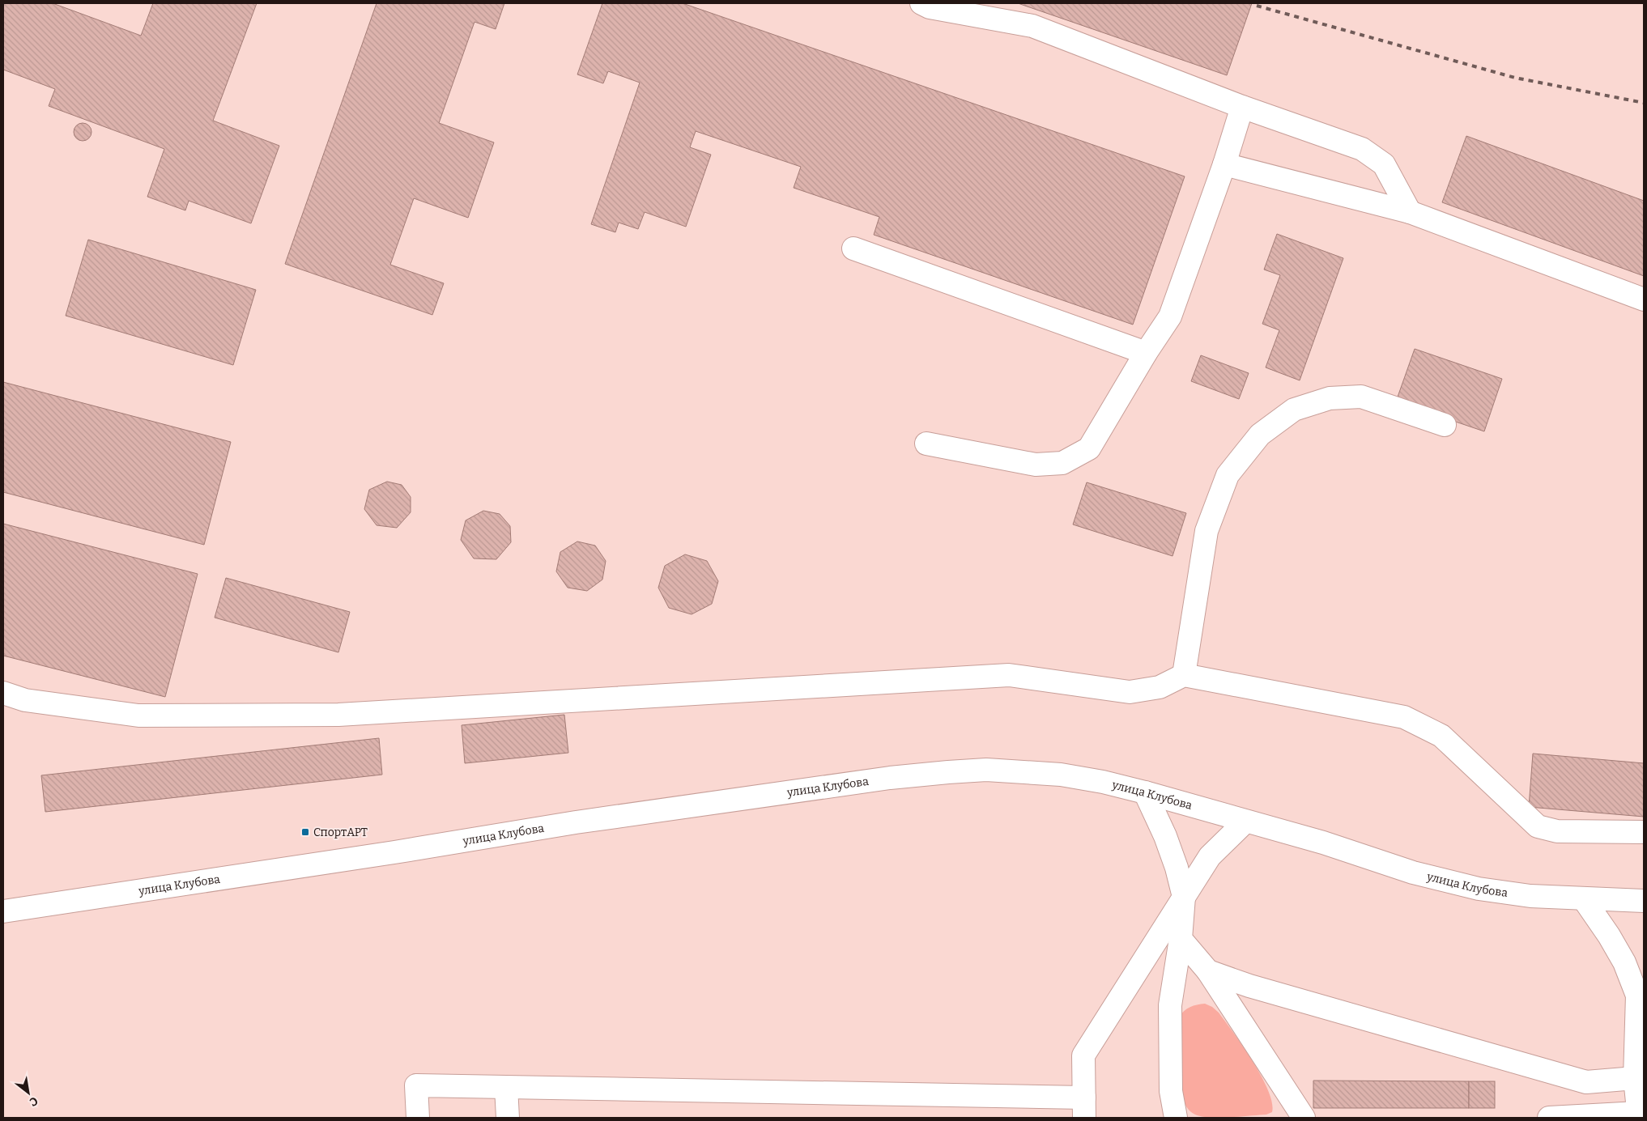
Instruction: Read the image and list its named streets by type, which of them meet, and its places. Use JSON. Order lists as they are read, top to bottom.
{
  "streets": {
    "street": ["улица Клубова"]
  },
  "places": {
    "transit": ["СпортАРТ"]
  },
  "north": "bottom right"
}
